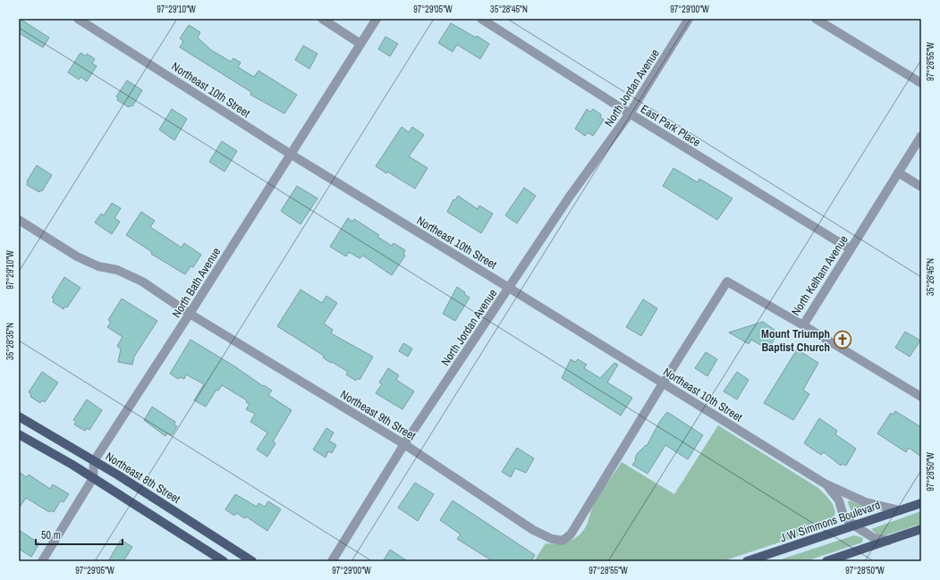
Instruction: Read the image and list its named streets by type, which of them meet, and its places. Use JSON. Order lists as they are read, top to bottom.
{
  "streets": {
    "main road": ["Northeast 8th Street", "J W Simmons Boulevard"],
    "street": [
      "North Jordan Avenue",
      "Northeast 10th Street",
      "East Park Place",
      "North Kelham Avenue",
      "North Bath Avenue",
      "Northeast 9th Street"
    ]
  },
  "crossings": [
    ["North Jordan Avenue", "Northeast 10th Street"],
    ["North Jordan Avenue", "East Park Place"],
    ["North Jordan Avenue", "Northeast 9th Street"],
    ["Northeast 10th Street", "North Kelham Avenue"],
    ["Northeast 10th Street", "North Bath Avenue"],
    ["Northeast 10th Street", "Northeast 9th Street"],
    ["Northeast 10th Street", "J W Simmons Boulevard"],
    ["East Park Place", "North Kelham Avenue"],
    ["North Kelham Avenue", "Northeast 9th Street"],
    ["North Bath Avenue", "Northeast 9th Street"],
    ["North Bath Avenue", "Northeast 8th Street"]
  ],
  "places": {
    "church": ["Mount Triumph Baptist Church"]
  },
  "scale_bar": "50 m",
  "coordinates": [
    "97°29'10\"W",
    "97°29'05\"W",
    "35°28'45\"N",
    "97°29'00\"W",
    "97°28'55\"W",
    "35°28'35\"N",
    "97°28'50\"W"
  ]
}
